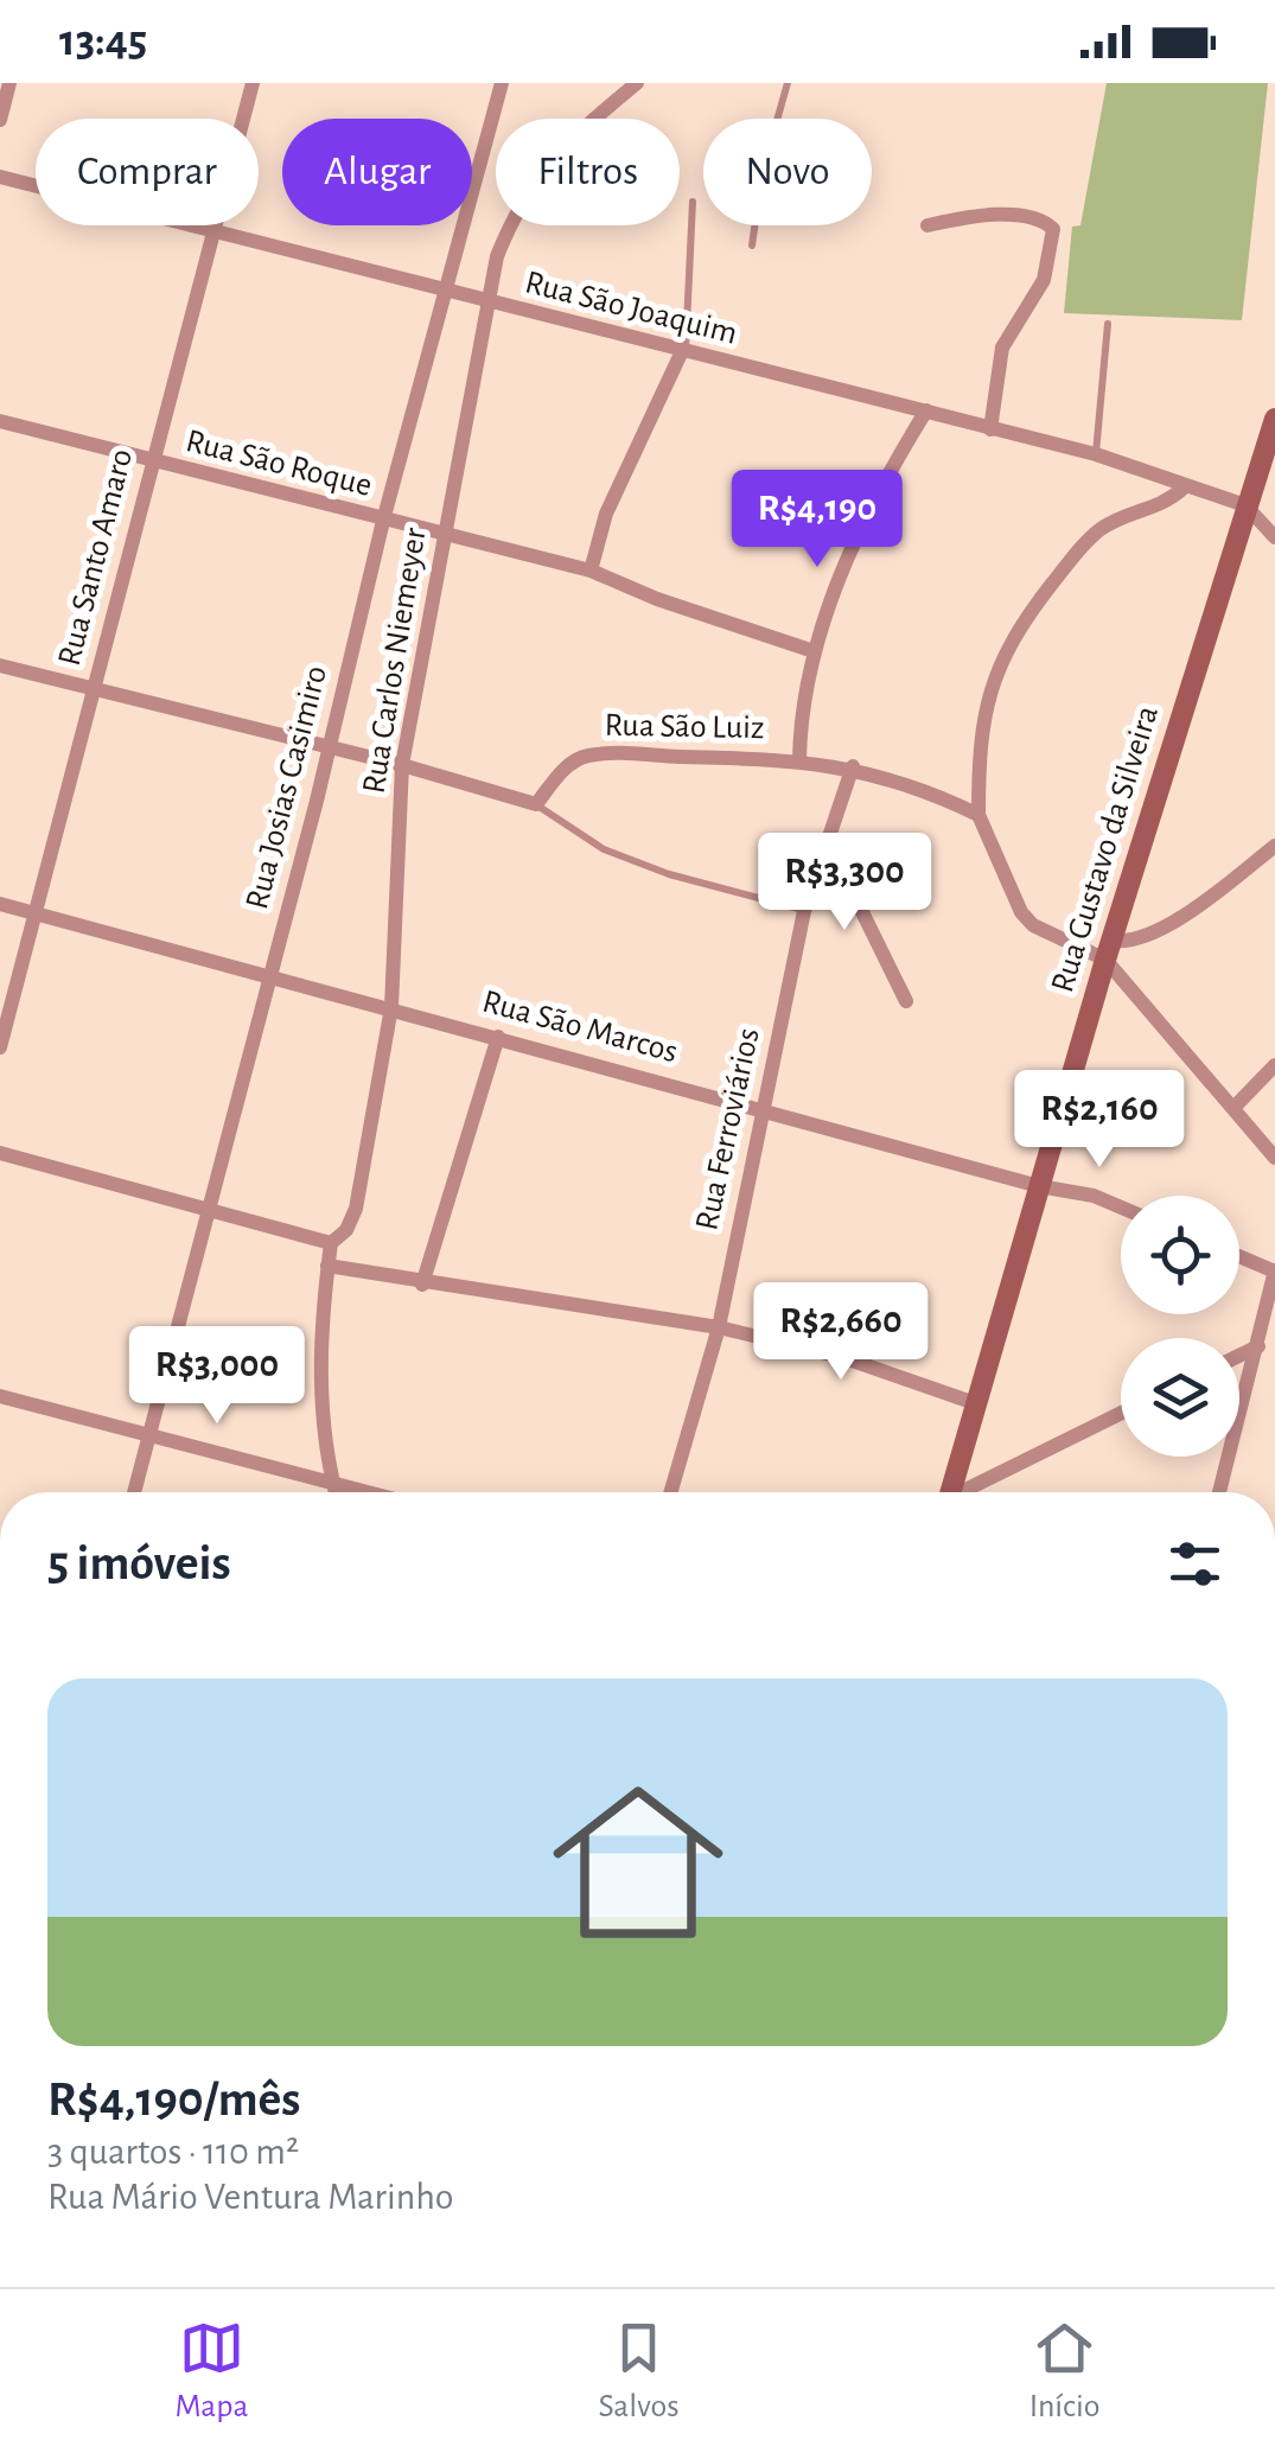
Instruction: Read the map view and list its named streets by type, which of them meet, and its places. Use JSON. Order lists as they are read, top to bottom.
{
  "streets": {
    "main road": ["Rua Gustavo da Silveira"],
    "street": [
      "Rua São Joaquim",
      "Rua São Roque",
      "Rua Santo Amaro",
      "Rua Carlos Niemeyer",
      "Rua São Luiz",
      "Rua Josias Casimiro",
      "Rua São Marcos",
      "Rua Ferroviários"
    ]
  },
  "crossings": [
    ["Rua São Joaquim", "Rua Santo Amaro"],
    ["Rua São Joaquim", "Rua Carlos Niemeyer"],
    ["Rua São Joaquim", "Rua Josias Casimiro"],
    ["Rua São Joaquim", "Rua Gustavo da Silveira"],
    ["Rua São Roque", "Rua Santo Amaro"],
    ["Rua São Roque", "Rua Carlos Niemeyer"],
    ["Rua São Roque", "Rua Josias Casimiro"],
    ["Rua Santo Amaro", "Rua São Marcos"],
    ["Rua Carlos Niemeyer", "Rua São Marcos"],
    ["Rua São Luiz", "Rua Ferroviários"],
    ["Rua Josias Casimiro", "Rua São Marcos"],
    ["Rua Gustavo da Silveira", "Rua São Marcos"],
    ["Rua São Marcos", "Rua Ferroviários"]
  ],
  "page": {
    "status": "13:45",
    "chip": [
      "Comprar",
      "Alugar",
      "Filtros",
      "Novo"
    ],
    "price": [
      "R$4,190",
      "R$3,300",
      "R$2,160",
      "R$2,660",
      "R$3,000"
    ],
    "heading": "5 imóveis",
    "list": [
      {
        "name": "R$4,190/mês",
        "note": "3 quartos · 110 m² · Rua Mário Ventura Marinho"
      }
    ],
    "tabs": ["Mapa", "Salvos", "Início"]
  }
}
